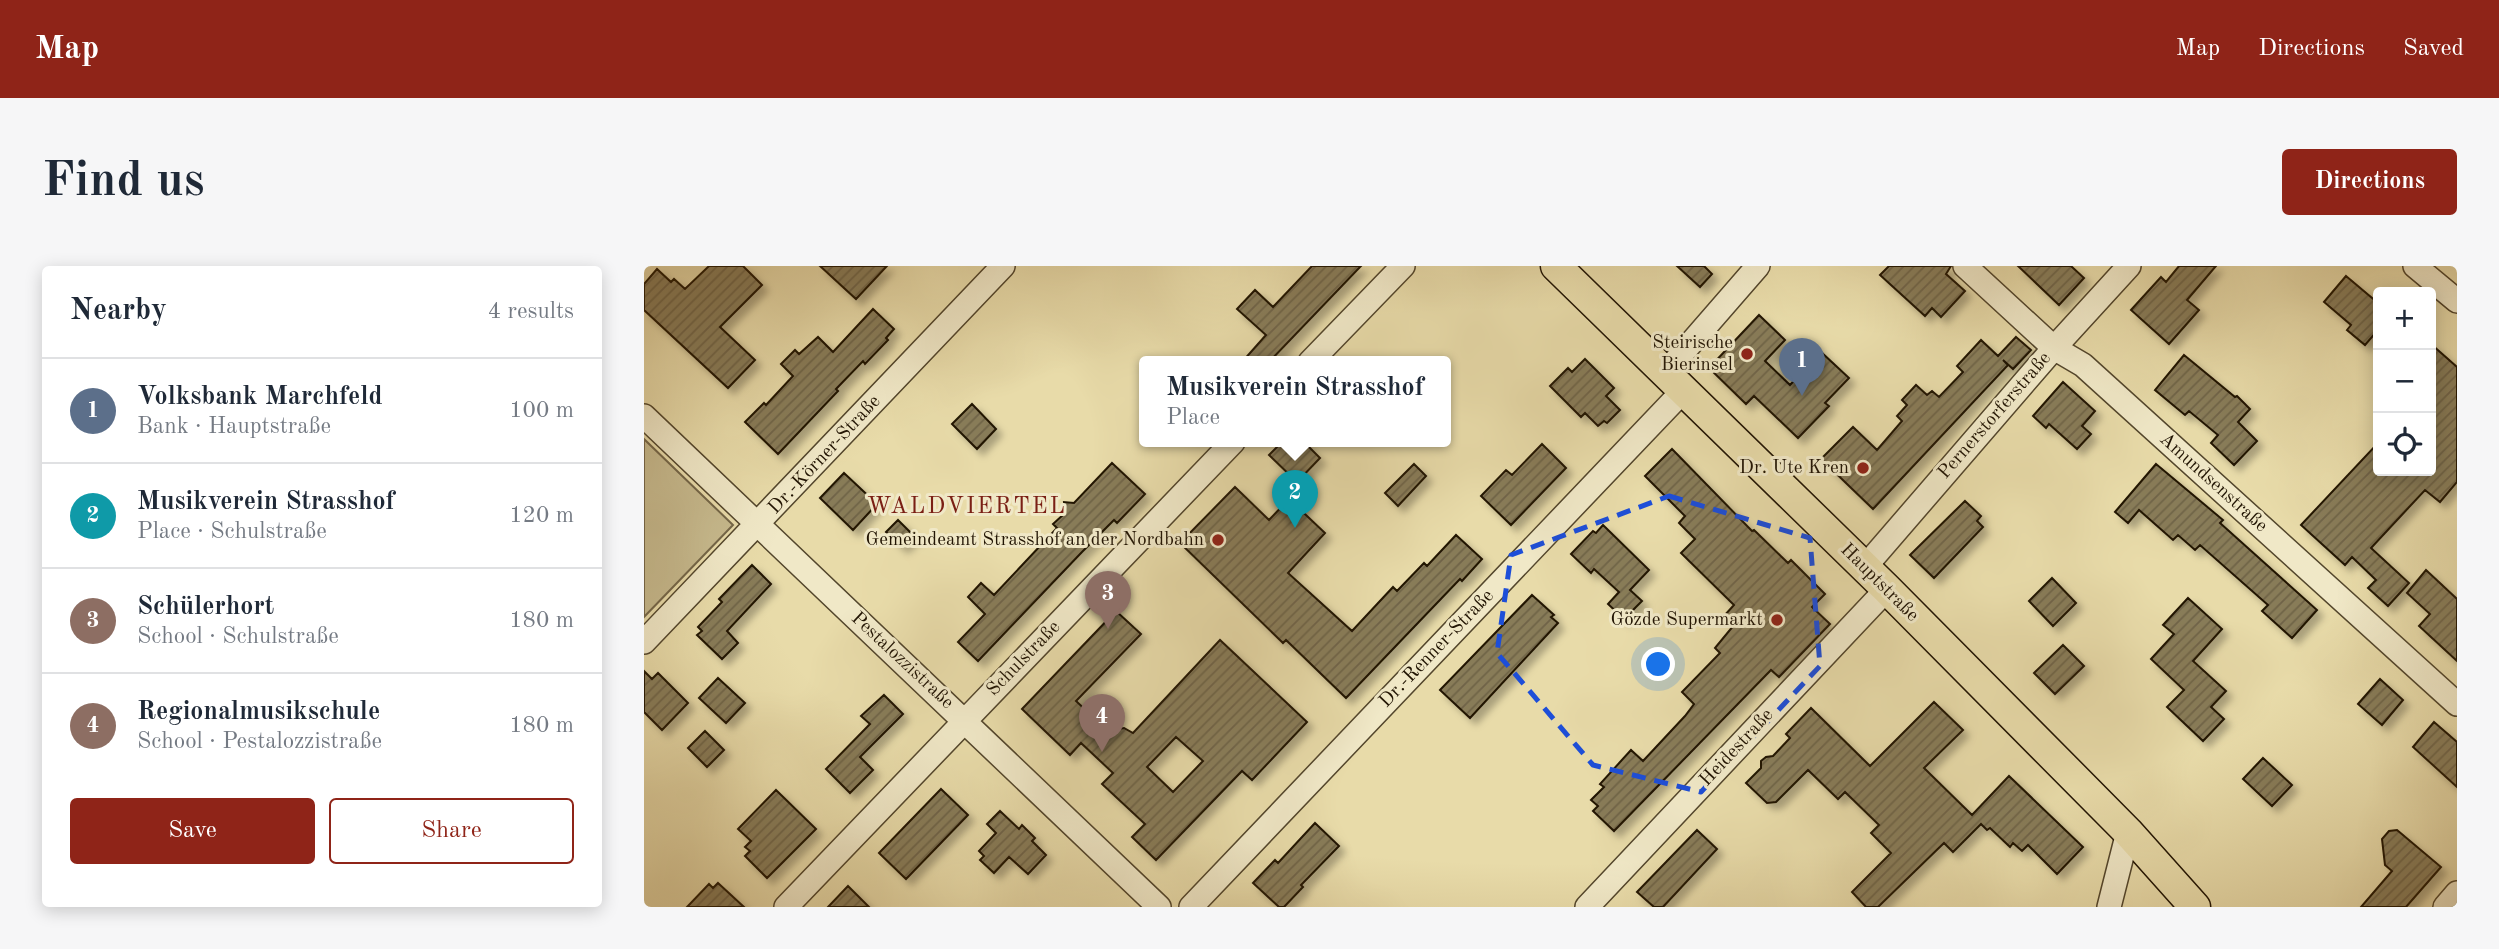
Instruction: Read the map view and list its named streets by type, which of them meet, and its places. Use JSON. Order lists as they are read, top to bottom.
{
  "streets": {
    "main road": ["Hauptstraße"],
    "street": [
      "Pernerstorferstraße",
      "Dr.-Körner-Straße",
      "Amundsenstraße",
      "Dr.-Renner-Straße",
      "Schulstraße",
      "Pestalozzistraße",
      "Heidestraße"
    ]
  },
  "crossings": [
    ["Pernerstorferstraße", "Amundsenstraße"],
    ["Pernerstorferstraße", "Hauptstraße"],
    ["Dr.-Körner-Straße", "Pestalozzistraße"],
    ["Hauptstraße", "Dr.-Renner-Straße"],
    ["Hauptstraße", "Heidestraße"],
    ["Schulstraße", "Pestalozzistraße"]
  ],
  "districts": ["WALDVIERTEL"],
  "places": [
    "Steirische Bierinsel",
    "Dr. Ute Kren",
    "Gemeindeamt Strasshof an der Nordbahn",
    "Gözde Supermarkt"
  ],
  "page": {
    "header": "Map",
    "nav": ["Map", "Directions", "Saved"],
    "buttons": [
      "Directions",
      ["Save", "Share"]
    ],
    "title": "Find us",
    "heading": ["Nearby", "4 results"],
    "map_buttons": ["+", "−"],
    "pins": [
      "1",
      "2",
      "3",
      "4"
    ],
    "popup": ["Musikverein Strasshof", "Place"],
    "list": [
      {
        "mark": "1",
        "name": "Volksbank Marchfeld",
        "note": "Bank · Hauptstraße",
        "value": "100 m"
      },
      {
        "mark": "2",
        "name": "Musikverein Strasshof",
        "note": "Place · Schulstraße",
        "value": "120 m"
      },
      {
        "mark": "3",
        "name": "Schülerhort",
        "note": "School · Schulstraße",
        "value": "180 m"
      },
      {
        "mark": "4",
        "name": "Regionalmusikschule",
        "note": "School · Pestalozzistraße",
        "value": "180 m"
      }
    ]
  }
}
